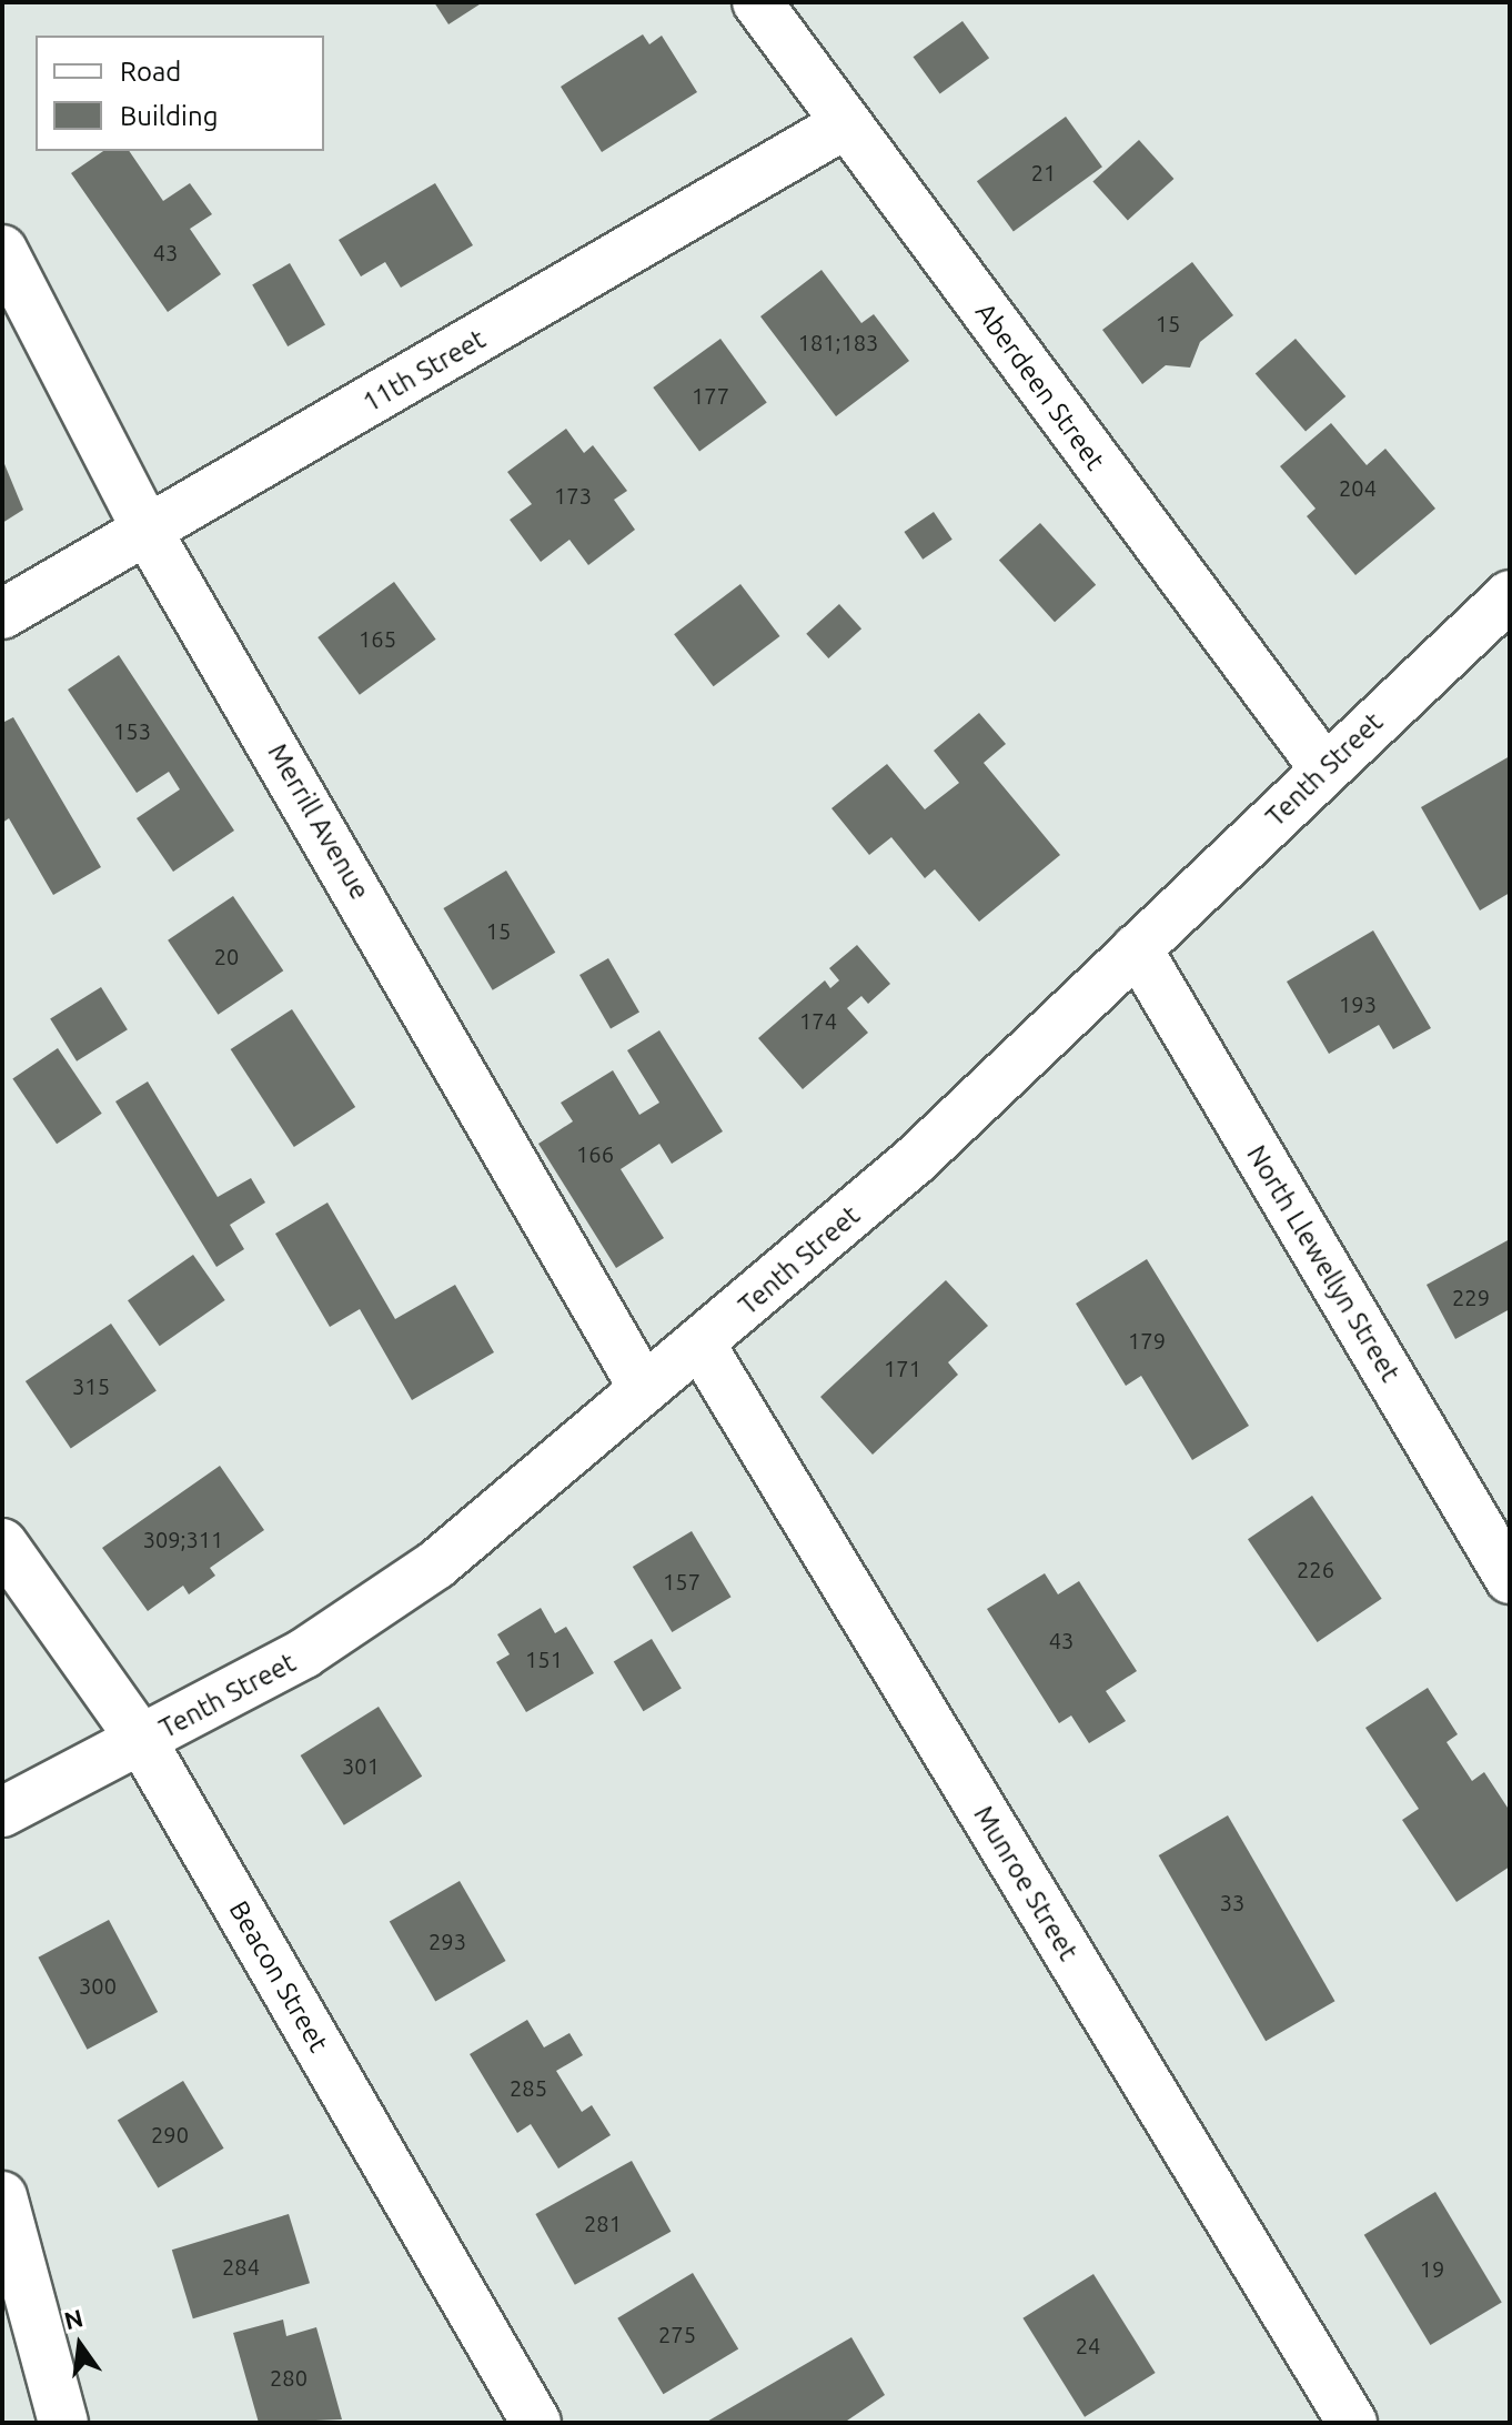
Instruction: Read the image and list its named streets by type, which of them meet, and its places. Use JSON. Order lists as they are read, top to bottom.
{
  "streets": {
    "street": [
      "11th Street",
      "Aberdeen Street",
      "Tenth Street",
      "Merrill Avenue",
      "North Llewellyn Street",
      "Munroe Street",
      "Beacon Street"
    ]
  },
  "crossings": [
    ["11th Street", "Aberdeen Street"],
    ["11th Street", "Merrill Avenue"],
    ["Aberdeen Street", "Tenth Street"],
    ["Tenth Street", "Merrill Avenue"],
    ["Tenth Street", "North Llewellyn Street"],
    ["Tenth Street", "Munroe Street"],
    ["Tenth Street", "Beacon Street"]
  ],
  "house_numbers": [
    "21",
    "43",
    "15",
    "181;183",
    "177",
    "204",
    "173",
    "165",
    "153",
    "15",
    "20",
    "193",
    "174",
    "166",
    "229",
    "179",
    "171",
    "315",
    "309;311",
    "226",
    "157",
    "43",
    "151",
    "301",
    "33",
    "293",
    "300",
    "285",
    "290",
    "281",
    "284",
    "19",
    "275",
    "24",
    "280"
  ],
  "legend": ["Road", "Building"],
  "north": "top"
}
